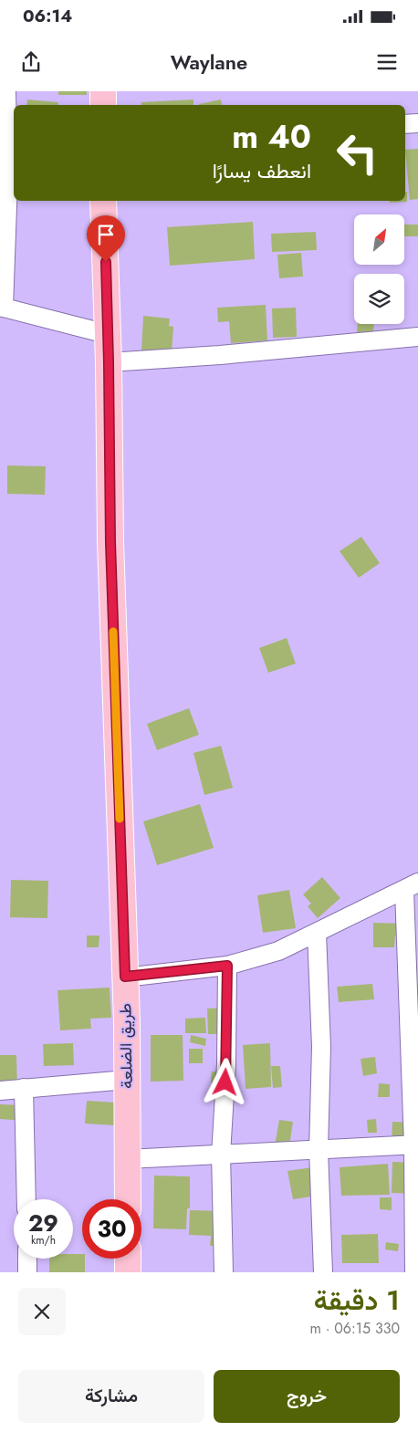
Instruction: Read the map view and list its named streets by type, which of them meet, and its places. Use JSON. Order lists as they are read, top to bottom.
{
  "streets": {
    "main road": ["طريق الضلعة"]
  },
  "north": "top right",
  "page": {
    "status": "06:14",
    "header": "Waylane",
    "turn": ["40 m", "انعطف يسارًا"],
    "speed": "29 km/h",
    "limit": "30",
    "heading": ["1 دقيقة", "330 m · 06:15"],
    "buttons": ["خروج", "مشاركة"]
  }
}
